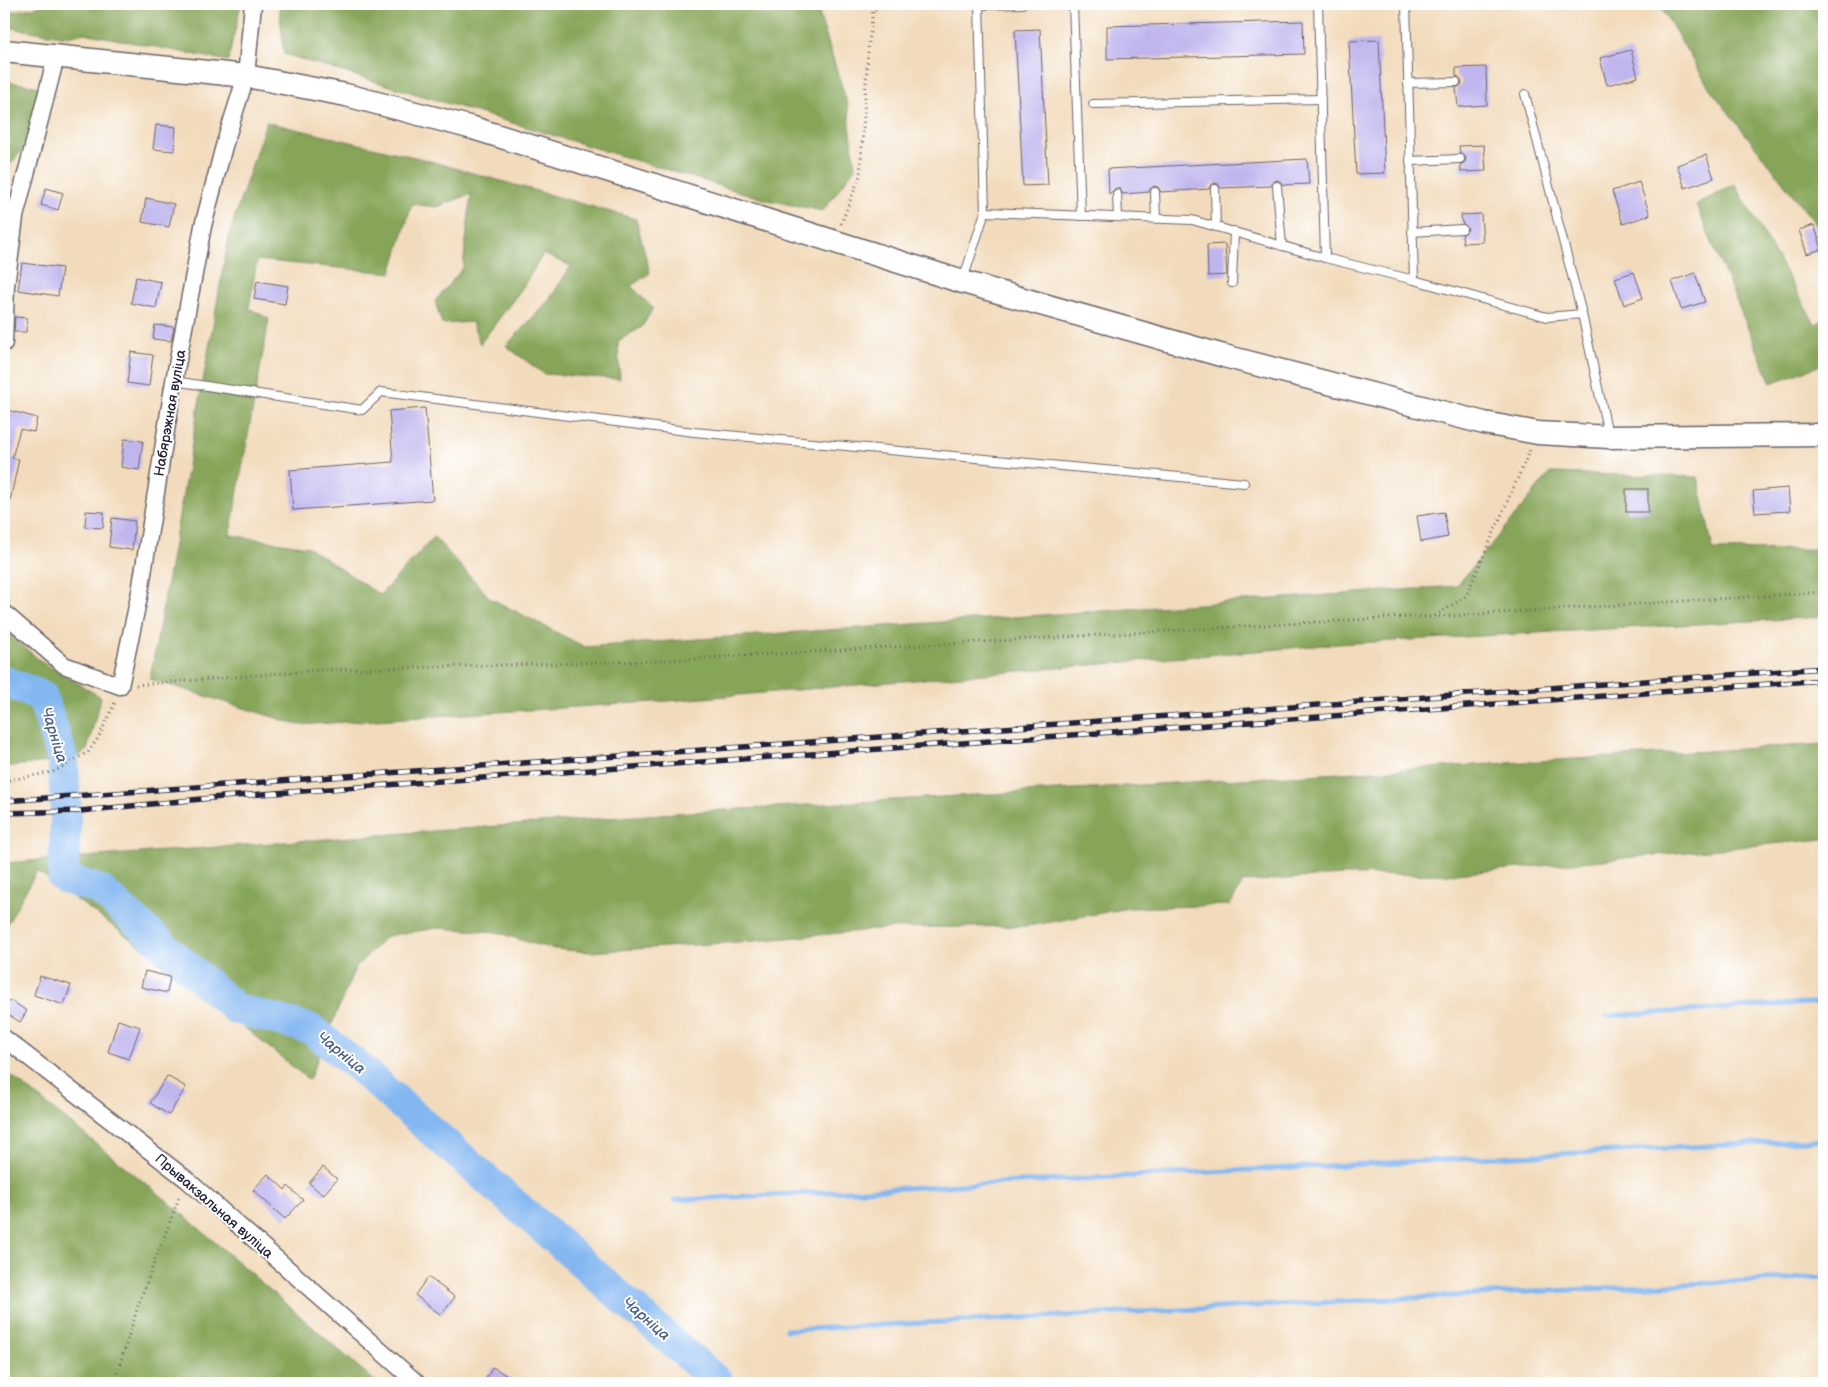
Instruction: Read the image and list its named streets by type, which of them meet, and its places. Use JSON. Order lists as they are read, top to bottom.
{
  "streets": {
    "street": ["Набярэжная вуліца", "Прывакзальная вуліца"]
  },
  "water": ["Чарніца"]
}
